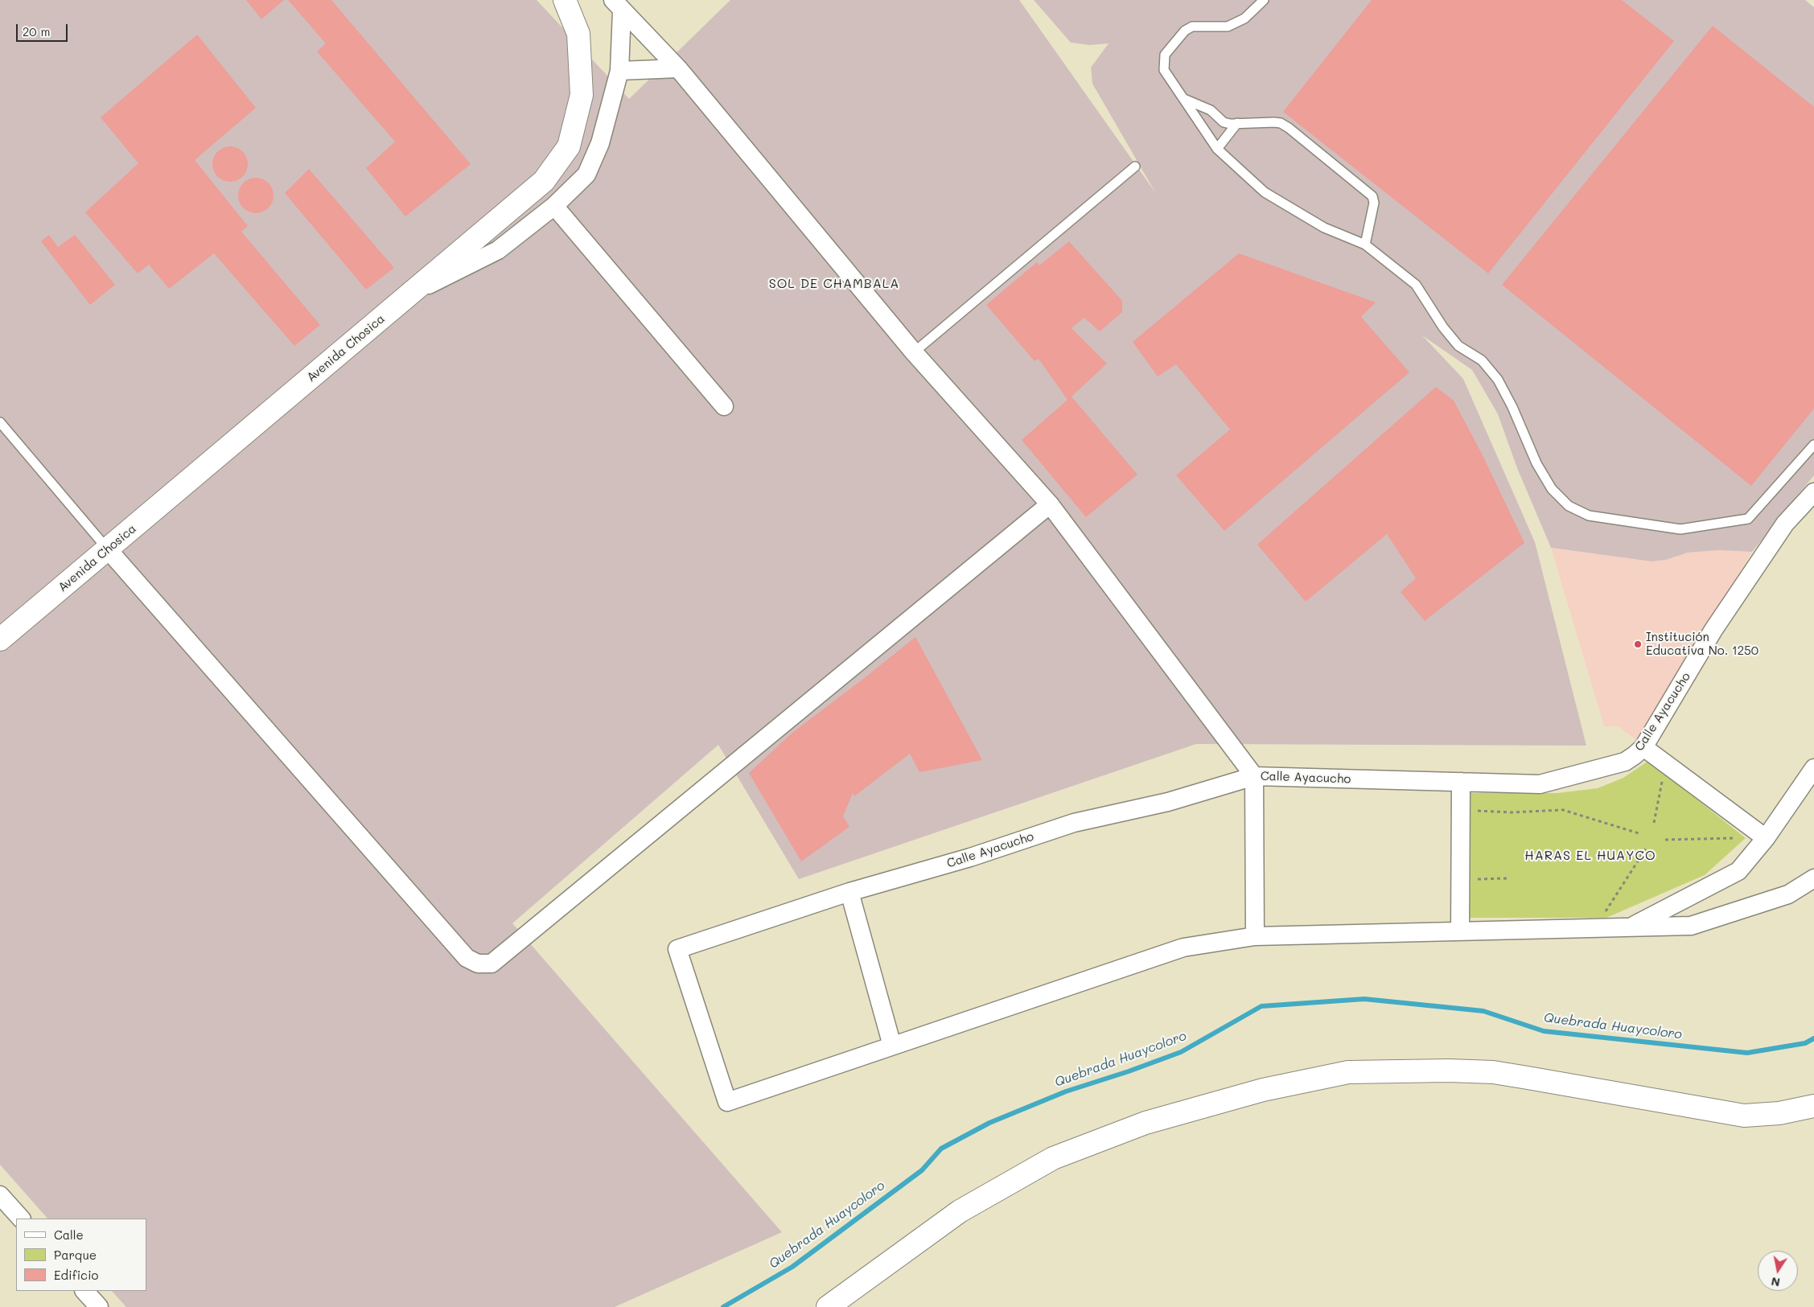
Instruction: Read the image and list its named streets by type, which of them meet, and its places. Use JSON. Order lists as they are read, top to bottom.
{
  "streets": {
    "main road": ["Avenida Chosica"],
    "street": ["Calle Ayacucho"]
  },
  "districts": ["SOL DE CHAMBALA", "HARAS EL HUAYCO"],
  "water": ["Quebrada Huaycoloro"],
  "places": ["Institución Educativa No. 1250"],
  "legend": ["Calle", "Parque", "Edificio"],
  "scale_bar": "20 m",
  "north": "bottom"
}
